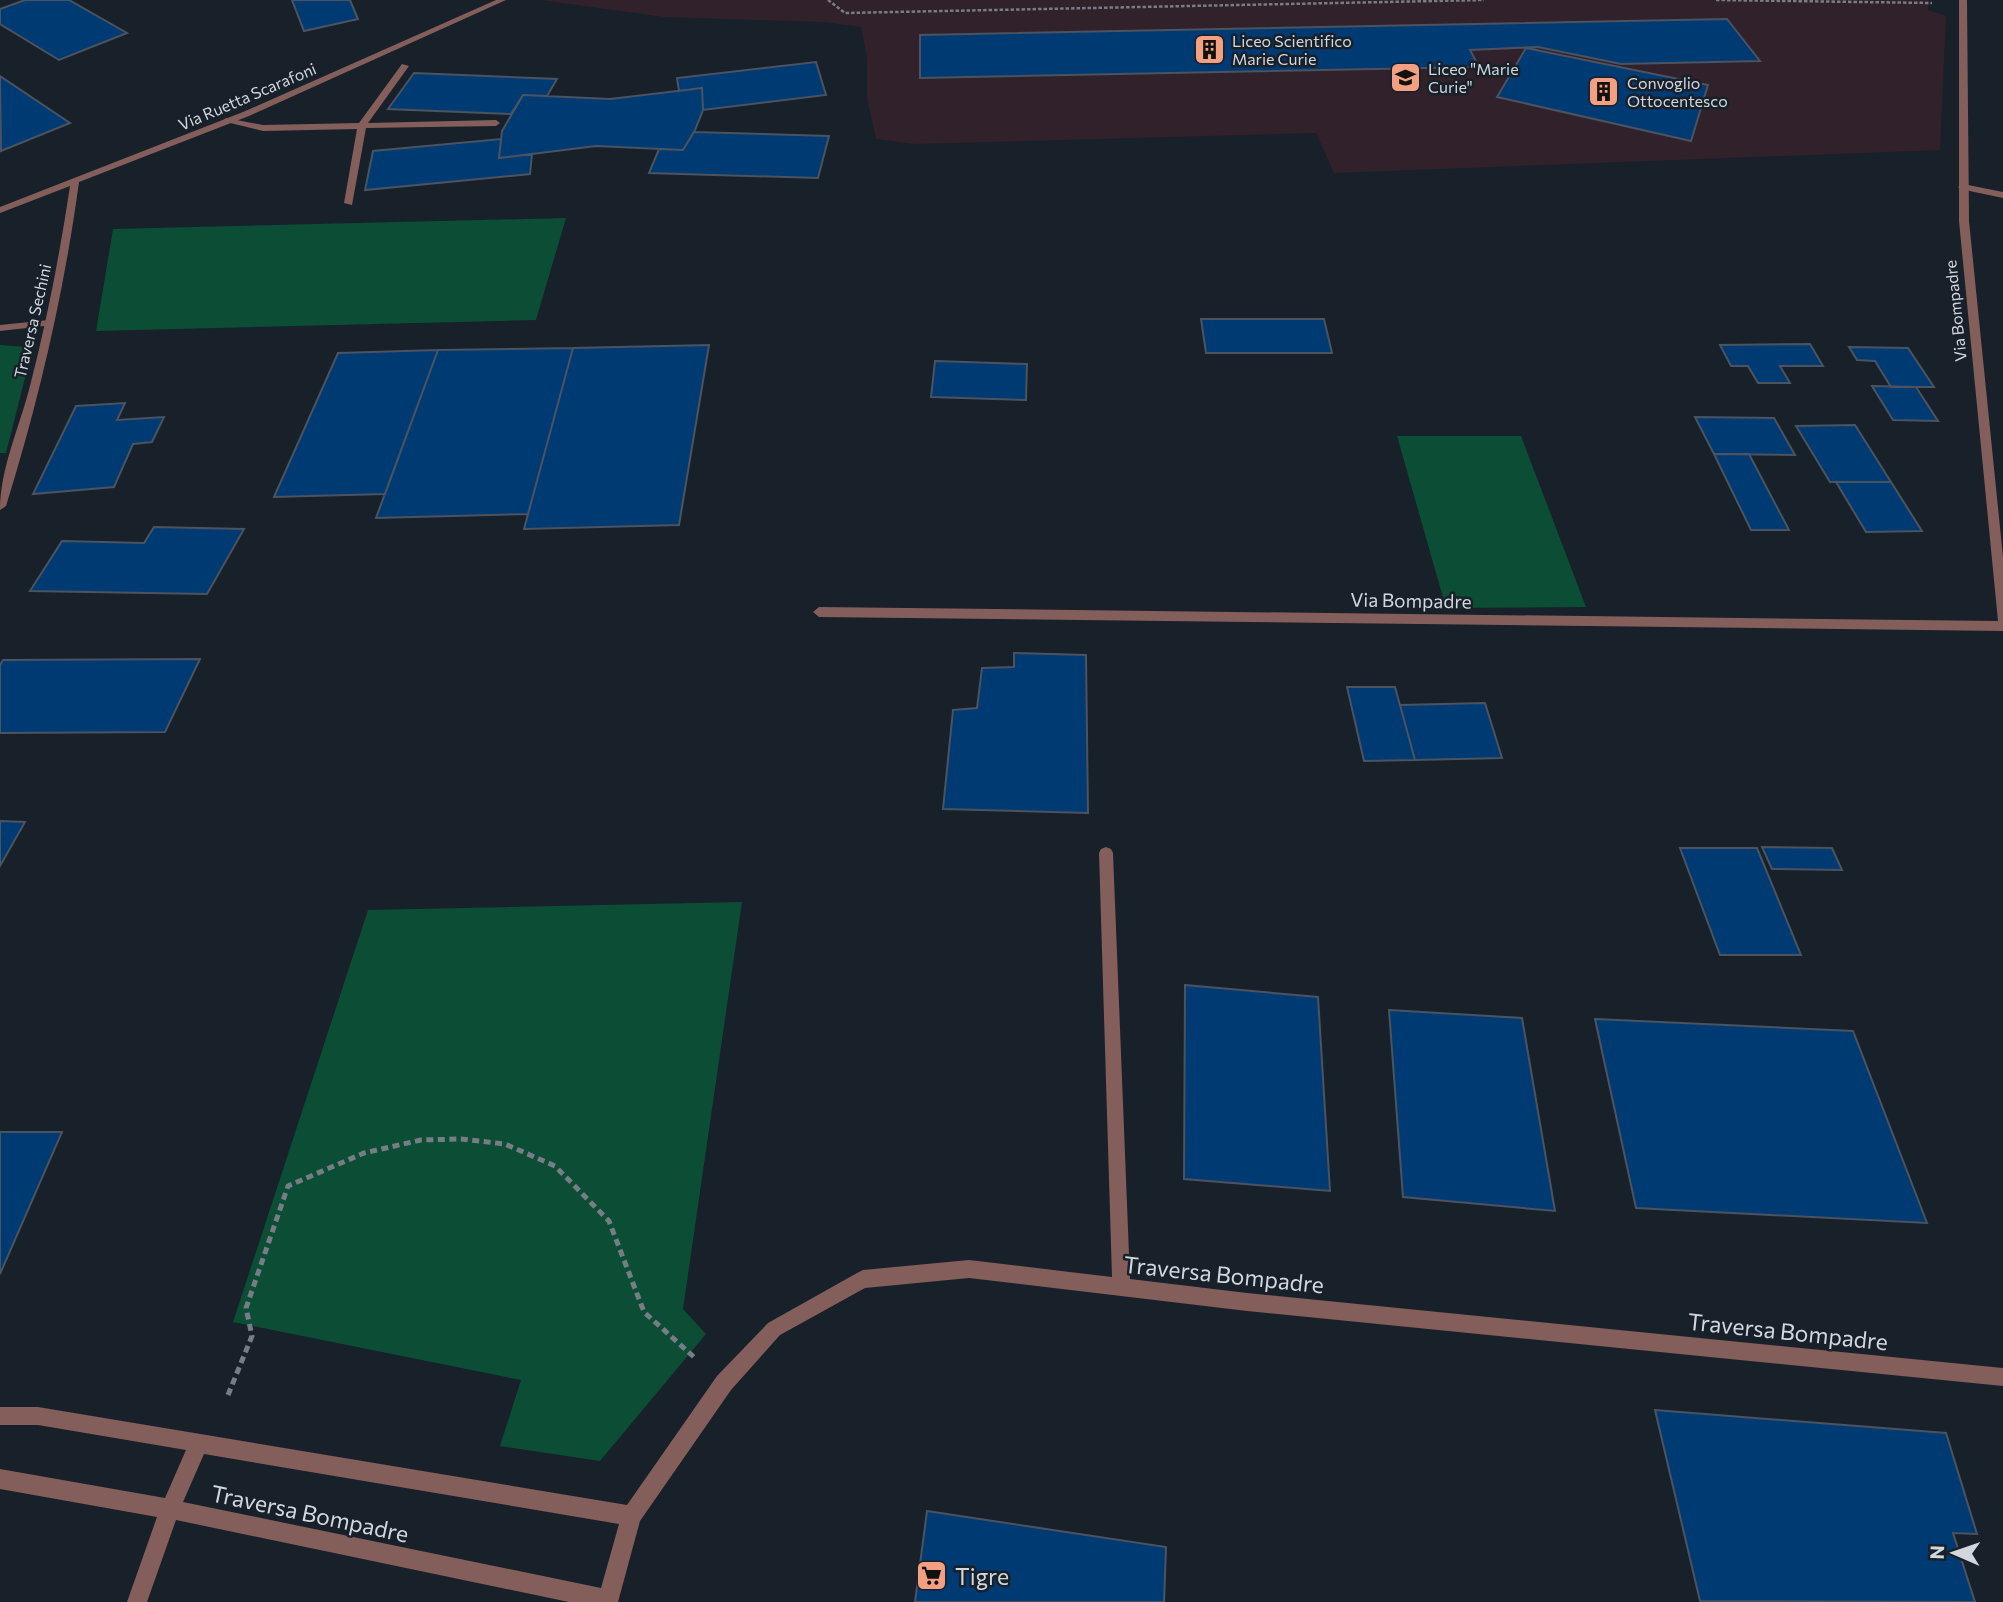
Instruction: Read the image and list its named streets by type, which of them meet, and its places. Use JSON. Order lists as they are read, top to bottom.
{
  "streets": {
    "street": [
      "Via Ruetta Scarafoni",
      "Via Bompadre",
      "Traversa Sechini",
      "Traversa Bompadre"
    ]
  },
  "crossings": [
    ["Via Ruetta Scarafoni", "Traversa Sechini"]
  ],
  "places": {
    "building": ["Liceo Scientifico Marie Curie", "Convoglio Ottocentesco"],
    "school or university": ["Liceo \"Marie Curie\""],
    "supermarket": ["Tigre"]
  },
  "north": "left"
}
